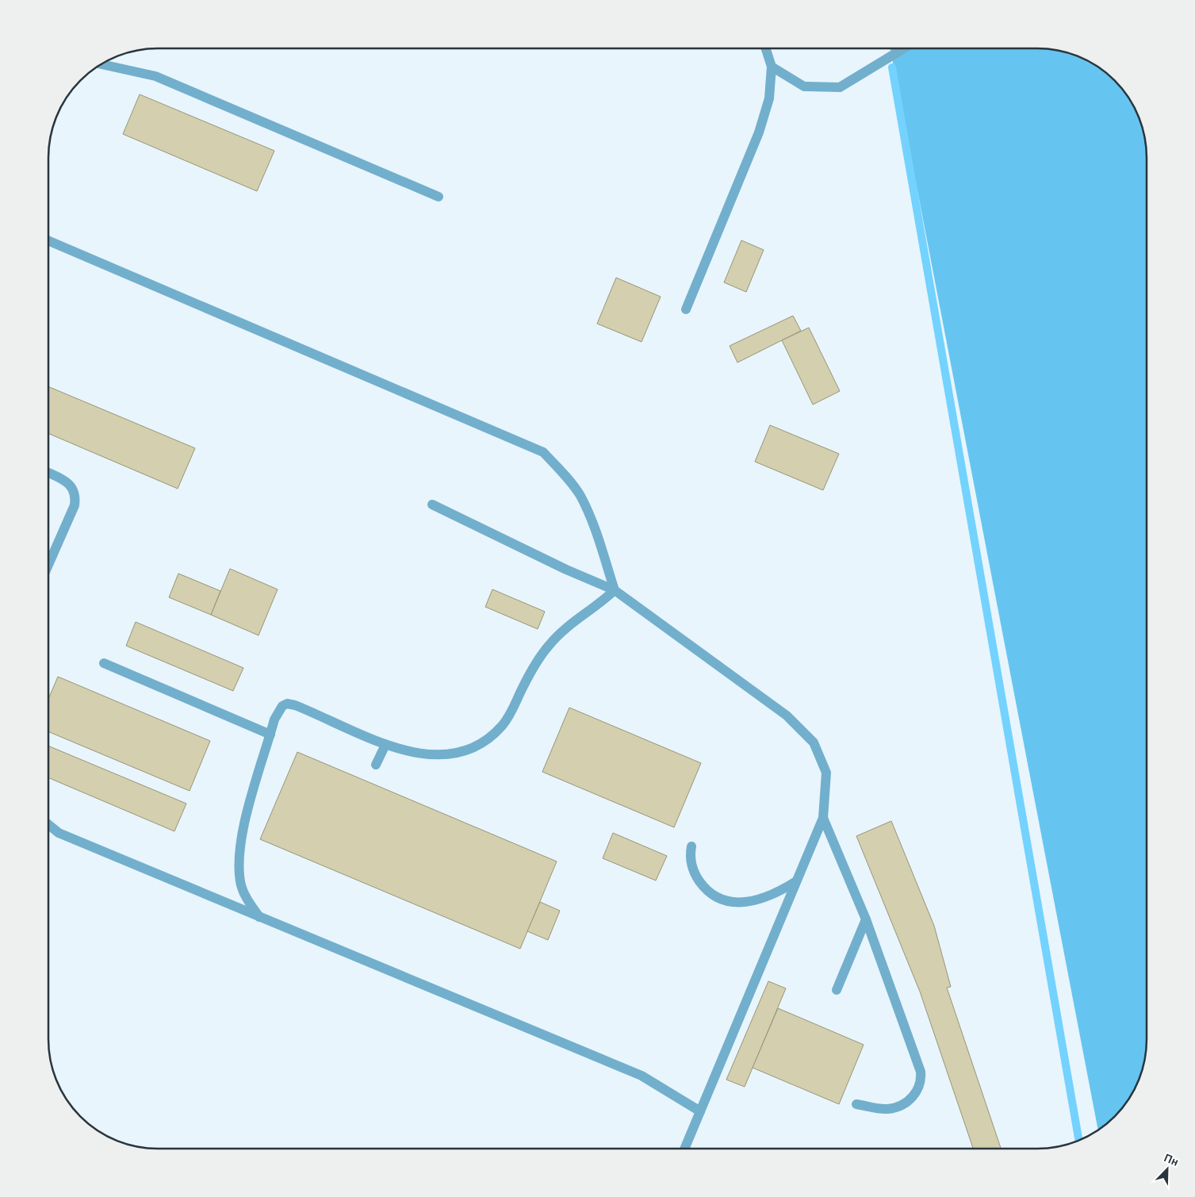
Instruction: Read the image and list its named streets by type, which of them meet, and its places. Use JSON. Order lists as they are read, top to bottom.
{
  "north": "top right"
}
